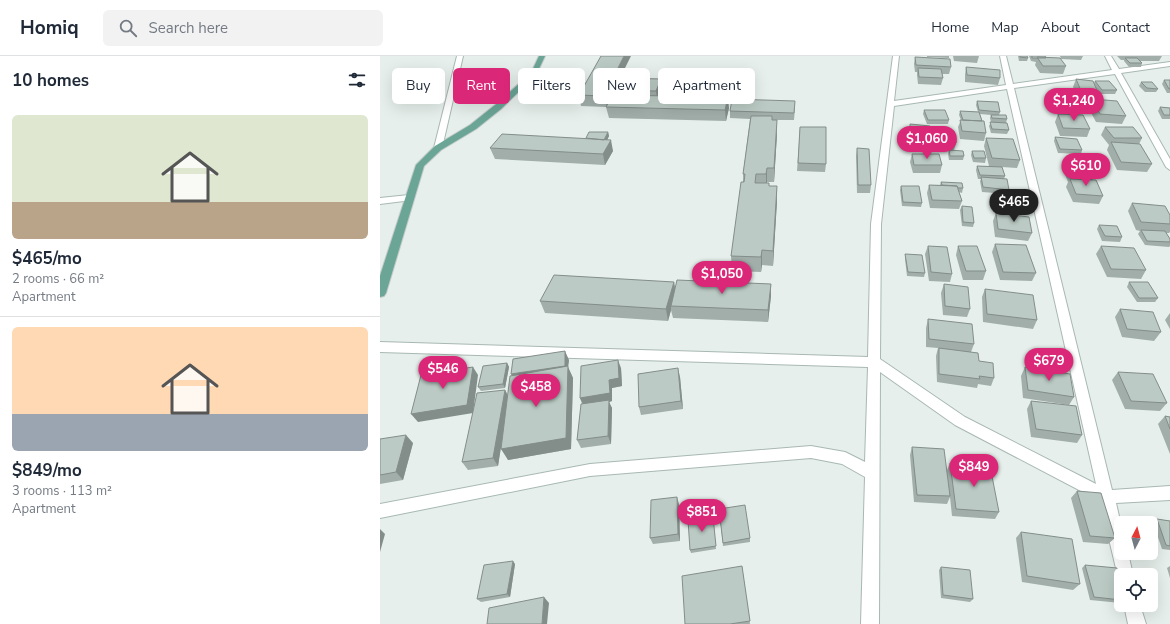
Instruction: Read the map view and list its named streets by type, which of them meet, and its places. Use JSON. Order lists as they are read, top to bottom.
{
  "north": "top",
  "page": {
    "header": "Homiq",
    "search": "Search here",
    "nav": [
      "Home",
      "Map",
      "About",
      "Contact"
    ],
    "heading": "10 homes",
    "chip": [
      "Buy",
      "Rent",
      "Filters",
      "New",
      "Apartment"
    ],
    "price": [
      "$1,240",
      "$1,060",
      "$610",
      "$465",
      "$1,050",
      "$679",
      "$546",
      "$458",
      "$849",
      "$851"
    ],
    "list": [
      {
        "name": "$465/mo",
        "note": "2 rooms · 66 m² · Apartment"
      },
      {
        "name": "$849/mo",
        "note": "3 rooms · 113 m² · Apartment"
      }
    ]
  }
}
